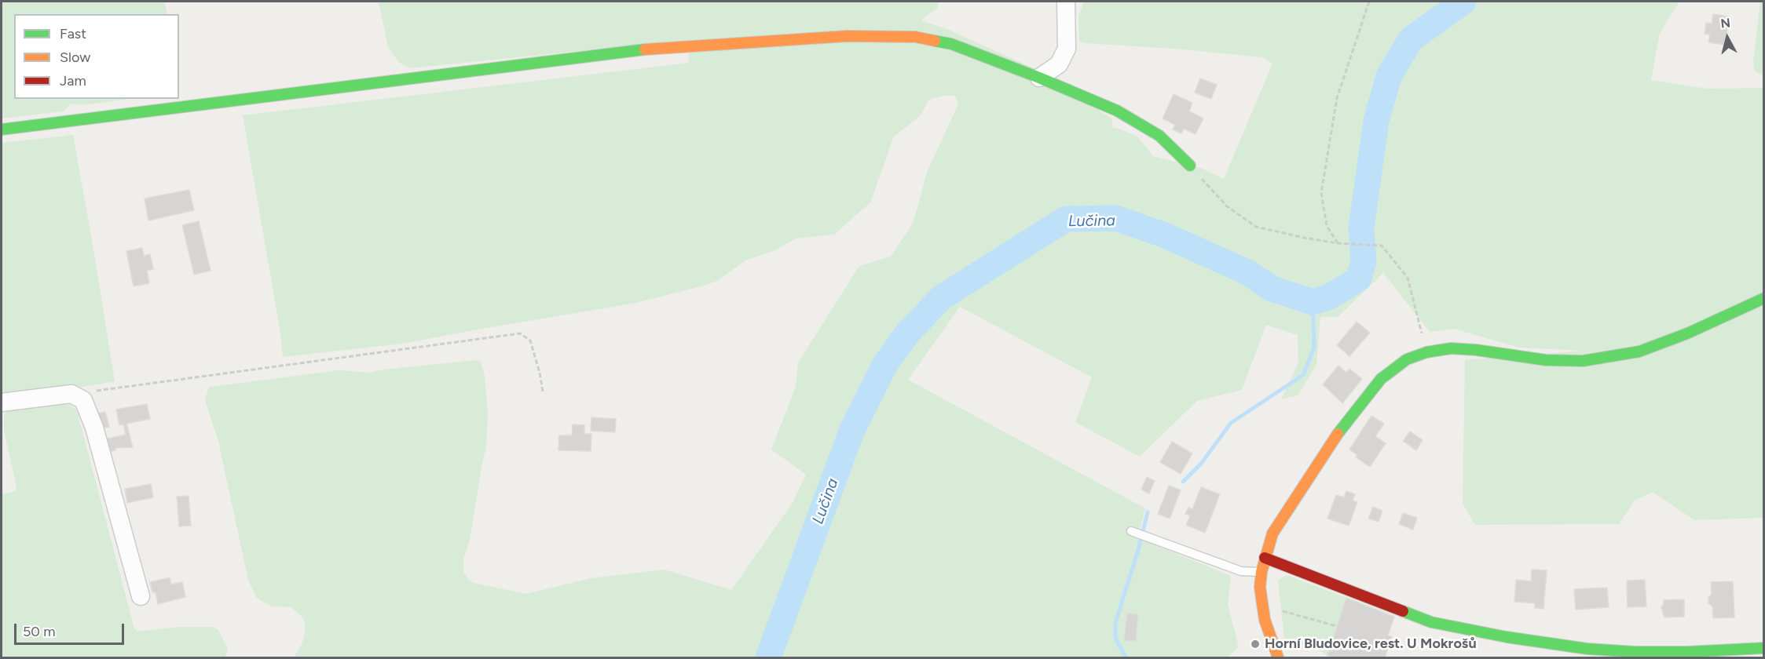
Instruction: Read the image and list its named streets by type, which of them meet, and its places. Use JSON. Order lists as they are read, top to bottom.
{
  "water": ["Lučina"],
  "places": ["Horní Bludovice, rest. U Mokrošů"],
  "legend": ["Fast", "Slow", "Jam"],
  "scale_bar": "50 m",
  "north": "top"
}
